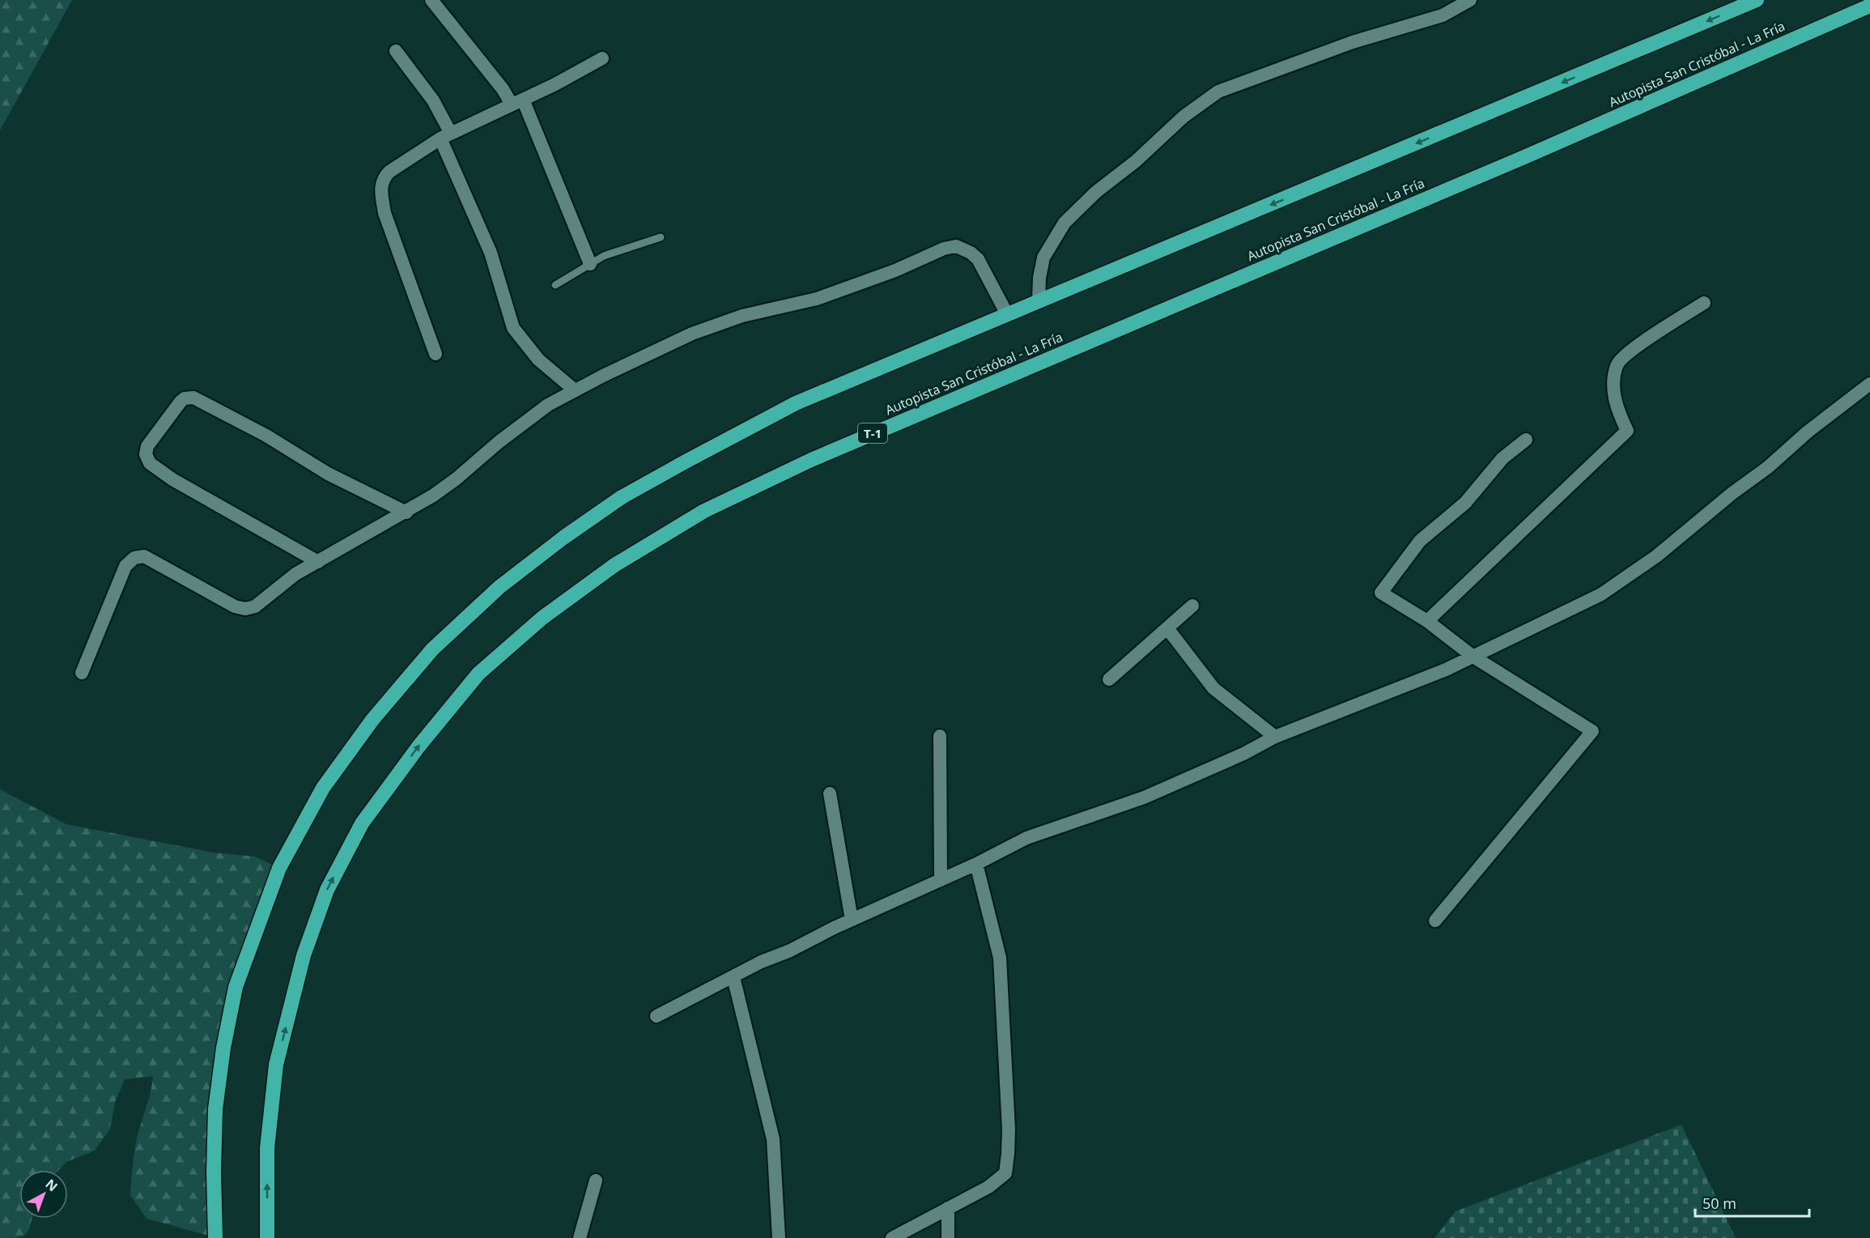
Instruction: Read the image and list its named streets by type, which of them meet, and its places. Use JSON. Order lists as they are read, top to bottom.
{
  "streets": {
    "highway": ["Autopista San Cristóbal - La Fría", "T-1"]
  },
  "scale_bar": "50 m",
  "north": "top right"
}
